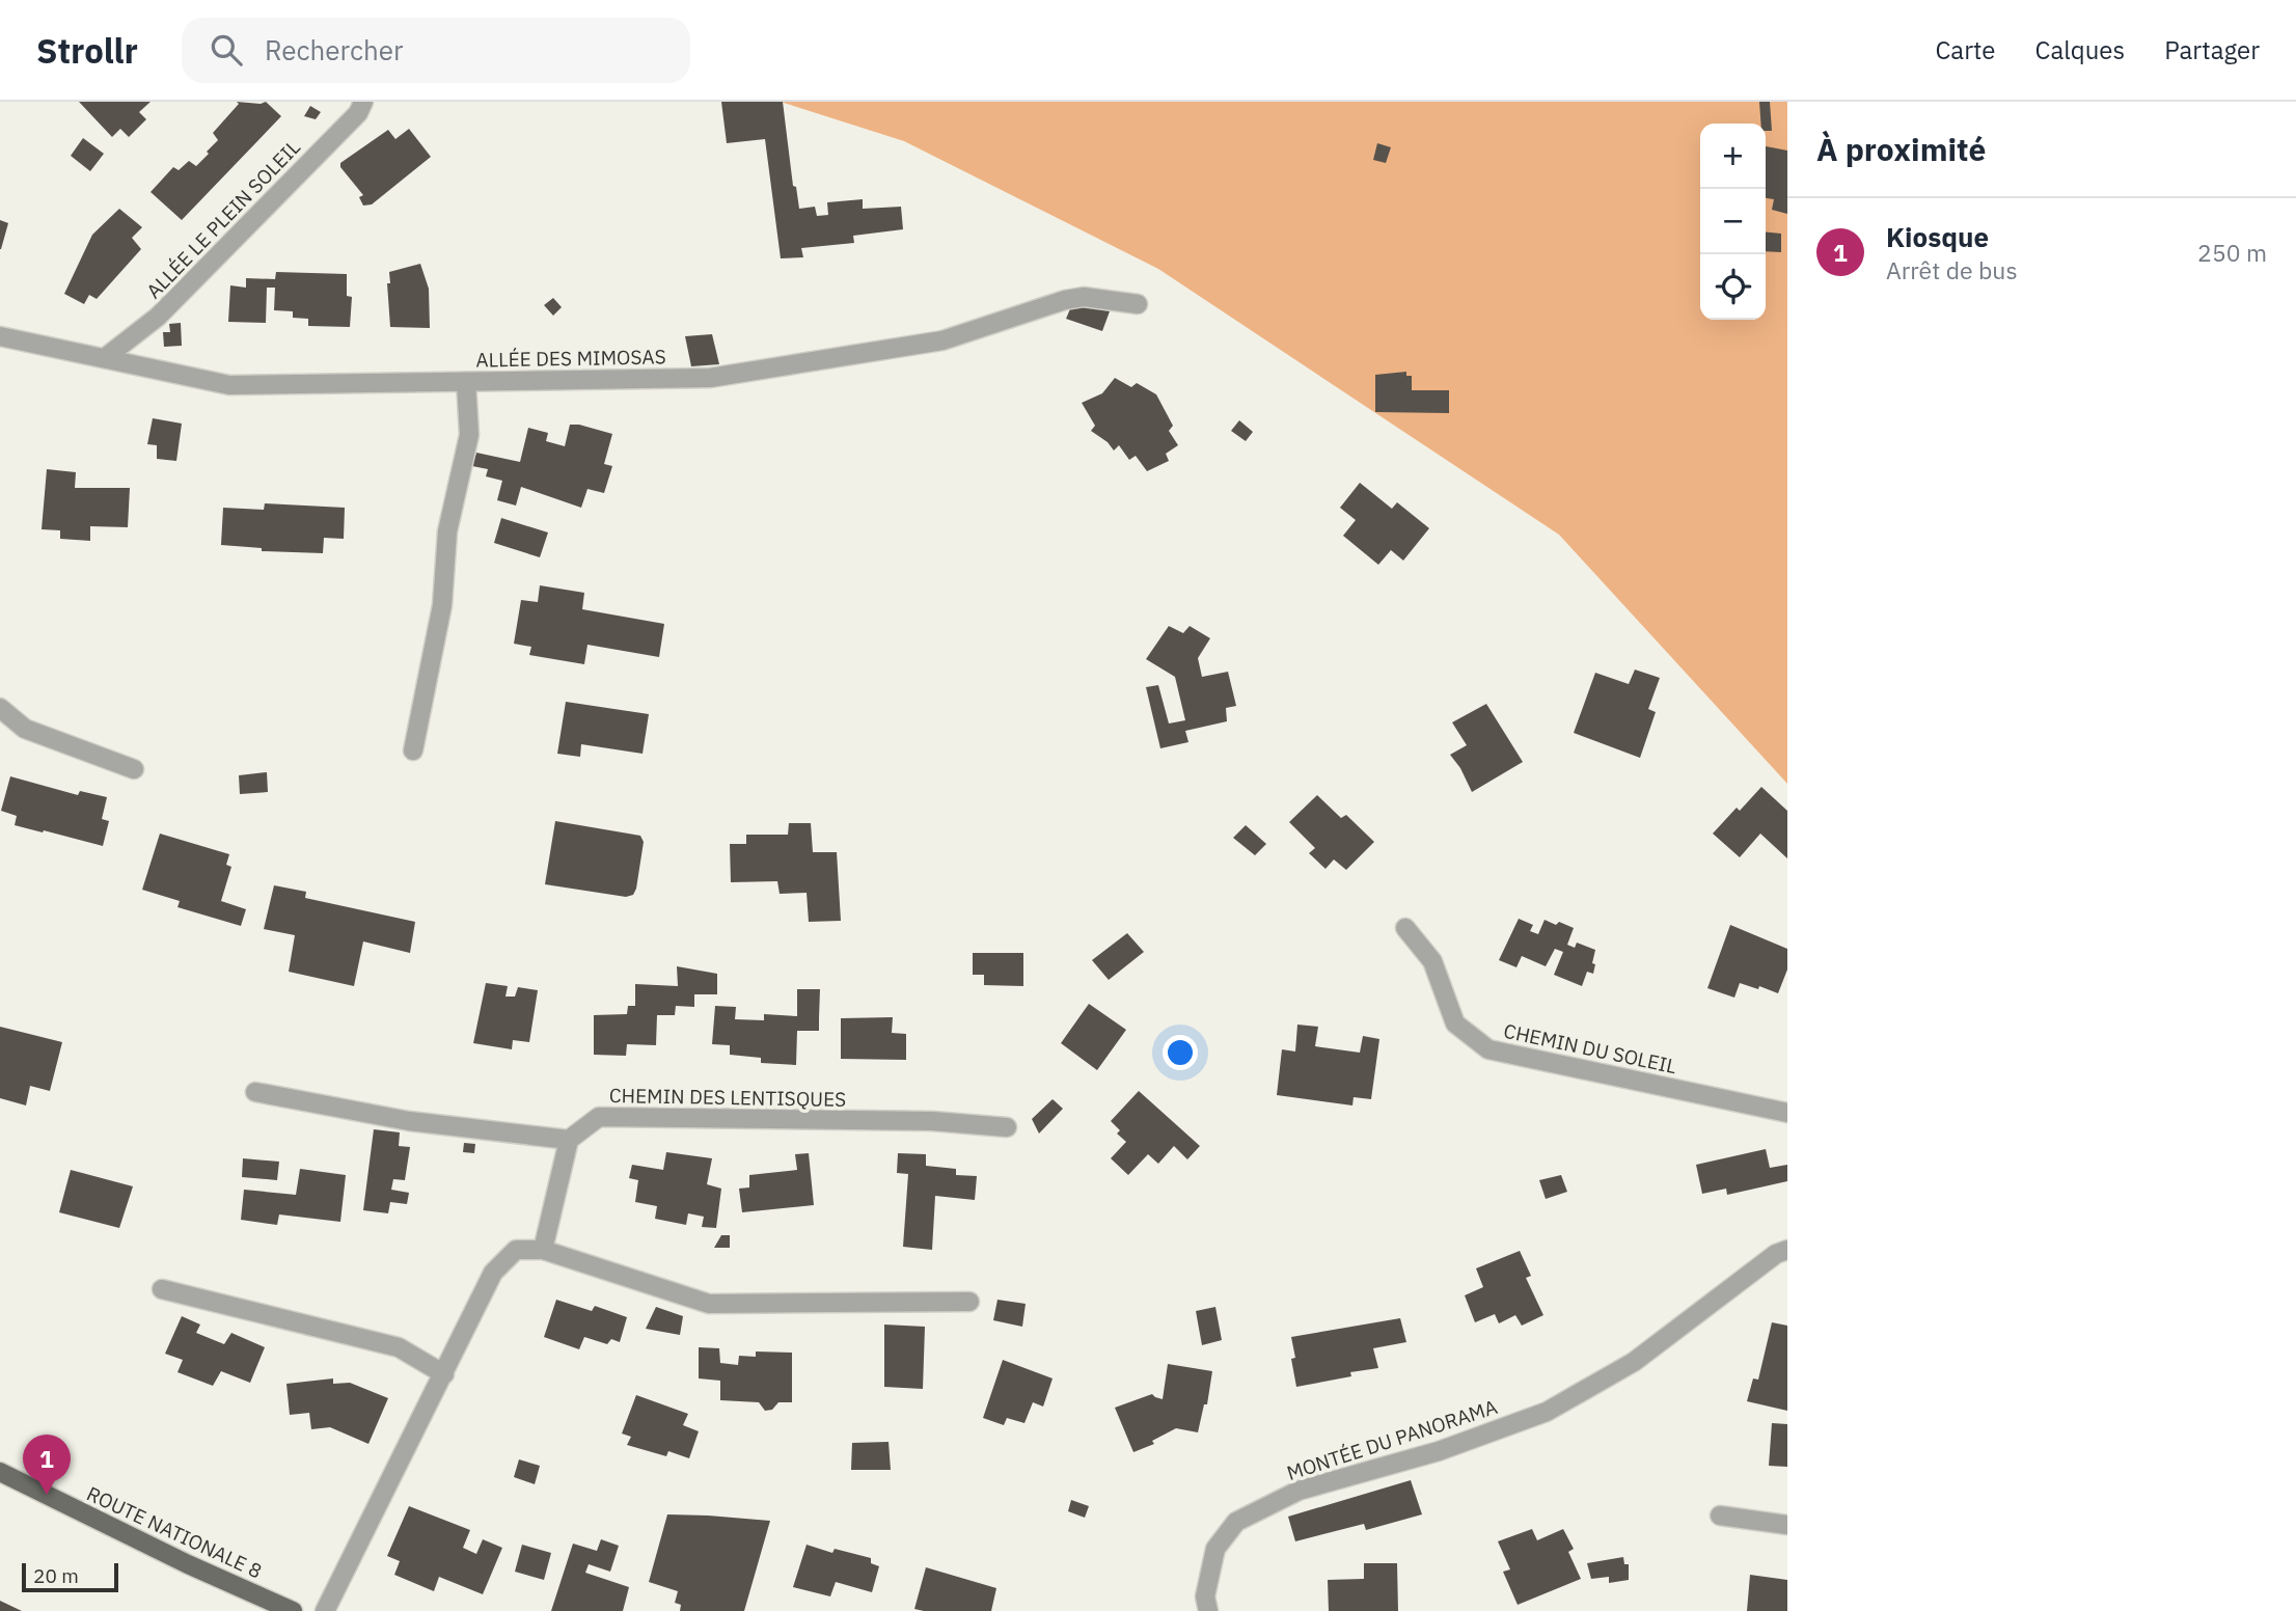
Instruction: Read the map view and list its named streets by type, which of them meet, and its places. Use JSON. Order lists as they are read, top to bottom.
{
  "streets": {
    "main road": ["ROUTE NATIONALE 8"],
    "street": [
      "ALLÉE LE PLEIN SOLEIL",
      "ALLÉE DES MIMOSAS",
      "CHEMIN DU SOLEIL",
      "CHEMIN DES LENTISQUES",
      "MONTÉE DU PANORAMA"
    ]
  },
  "crossings": [
    ["ALLÉE LE PLEIN SOLEIL", "ALLÉE DES MIMOSAS"]
  ],
  "scale_bar": "20 m",
  "page": {
    "header": "Strollr",
    "search": "Rechercher",
    "nav": ["Carte", "Calques", "Partager"],
    "heading": "À proximité",
    "map_buttons": ["+", "−"],
    "list": [
      {
        "mark": "1",
        "name": "Kiosque",
        "note": "Arrêt de bus",
        "value": "250 m"
      }
    ],
    "pins": "1",
    "scale": "20 m"
  }
}
